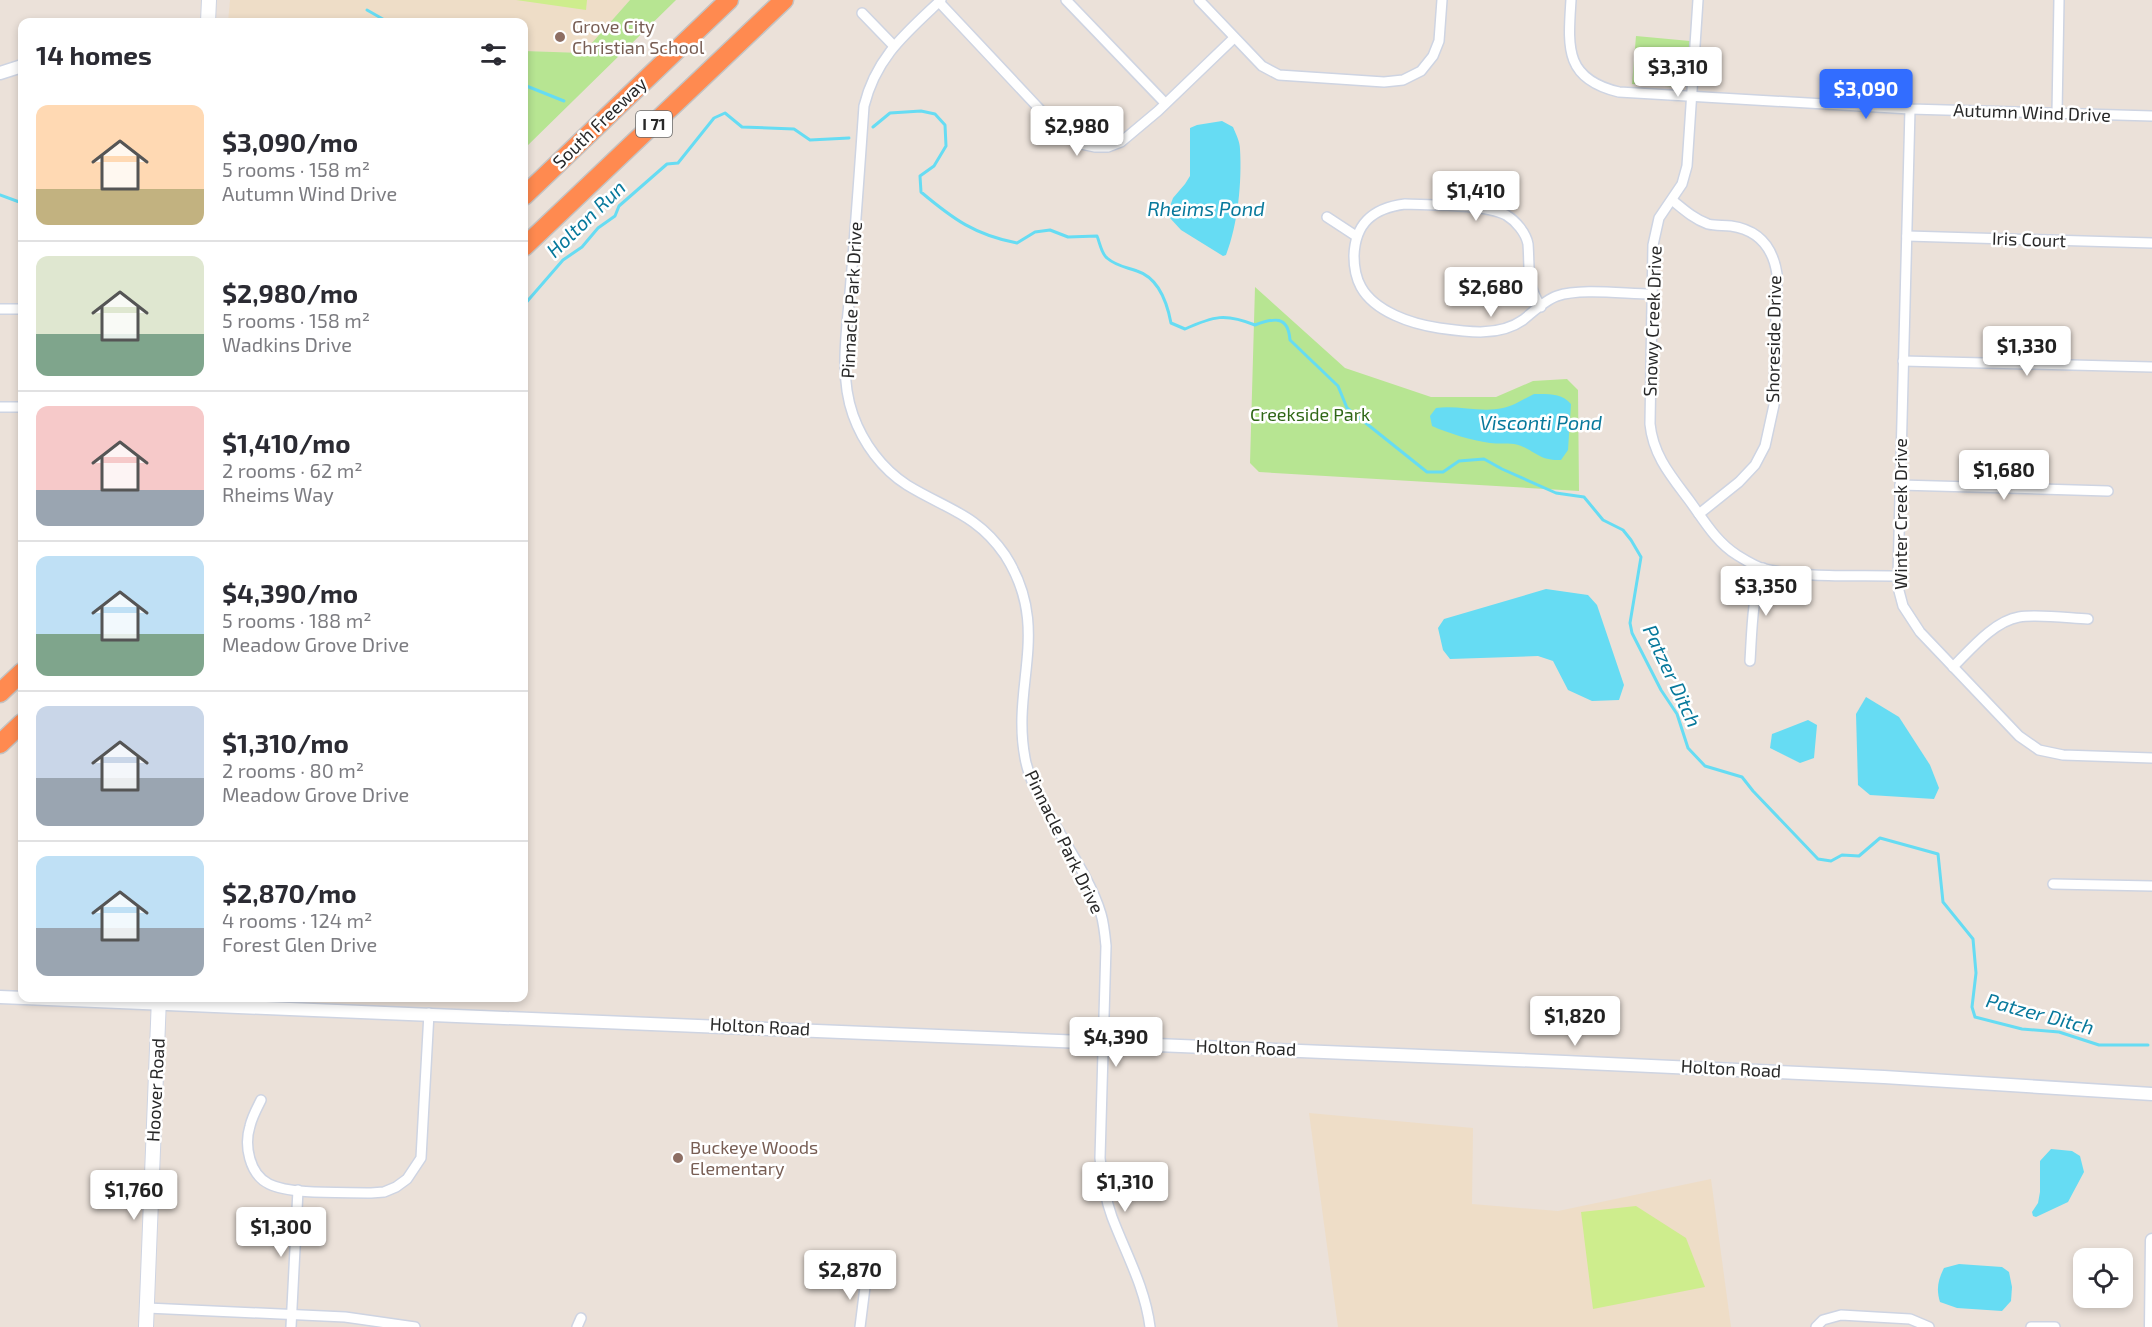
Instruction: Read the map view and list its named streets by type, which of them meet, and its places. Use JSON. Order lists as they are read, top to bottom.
{
  "streets": {
    "highway": ["South Freeway", "I 71"],
    "main road": ["Hoover Road"],
    "street": [
      "Autumn Wind Drive",
      "Iris Court",
      "Pinnacle Park Drive",
      "Snowy Creek Drive",
      "Shoreside Drive",
      "Winter Creek Drive",
      "Holton Road"
    ]
  },
  "crossings": [
    ["Autumn Wind Drive", "Snowy Creek Drive"],
    ["Autumn Wind Drive", "Winter Creek Drive"],
    ["Iris Court", "Winter Creek Drive"],
    ["Pinnacle Park Drive", "Holton Road"],
    ["Snowy Creek Drive", "Shoreside Drive"],
    ["Snowy Creek Drive", "Winter Creek Drive"]
  ],
  "water": [
    "Rheims Pond",
    "Holton Run",
    "Visconti Pond",
    "Patzer Ditch"
  ],
  "parks": ["Creekside Park"],
  "places": ["Grove City Christian School", "Buckeye Woods Elementary"],
  "page": {
    "heading": "14 homes",
    "price": [
      "$3,310",
      "$3,090",
      "$2,980",
      "$1,410",
      "$2,680",
      "$1,330",
      "$1,680",
      "$3,350",
      "$1,820",
      "$4,390",
      "$1,310",
      "$1,760",
      "$1,300",
      "$2,870"
    ],
    "list": [
      {
        "name": "$3,090/mo",
        "note": "5 rooms · 158 m² · Autumn Wind Drive"
      },
      {
        "name": "$2,980/mo",
        "note": "5 rooms · 158 m² · Wadkins Drive"
      },
      {
        "name": "$1,410/mo",
        "note": "2 rooms · 62 m² · Rheims Way"
      },
      {
        "name": "$4,390/mo",
        "note": "5 rooms · 188 m² · Meadow Grove Drive"
      },
      {
        "name": "$1,310/mo",
        "note": "2 rooms · 80 m² · Meadow Grove Drive"
      },
      {
        "name": "$2,870/mo",
        "note": "4 rooms · 124 m² · Forest Glen Drive"
      }
    ]
  }
}
